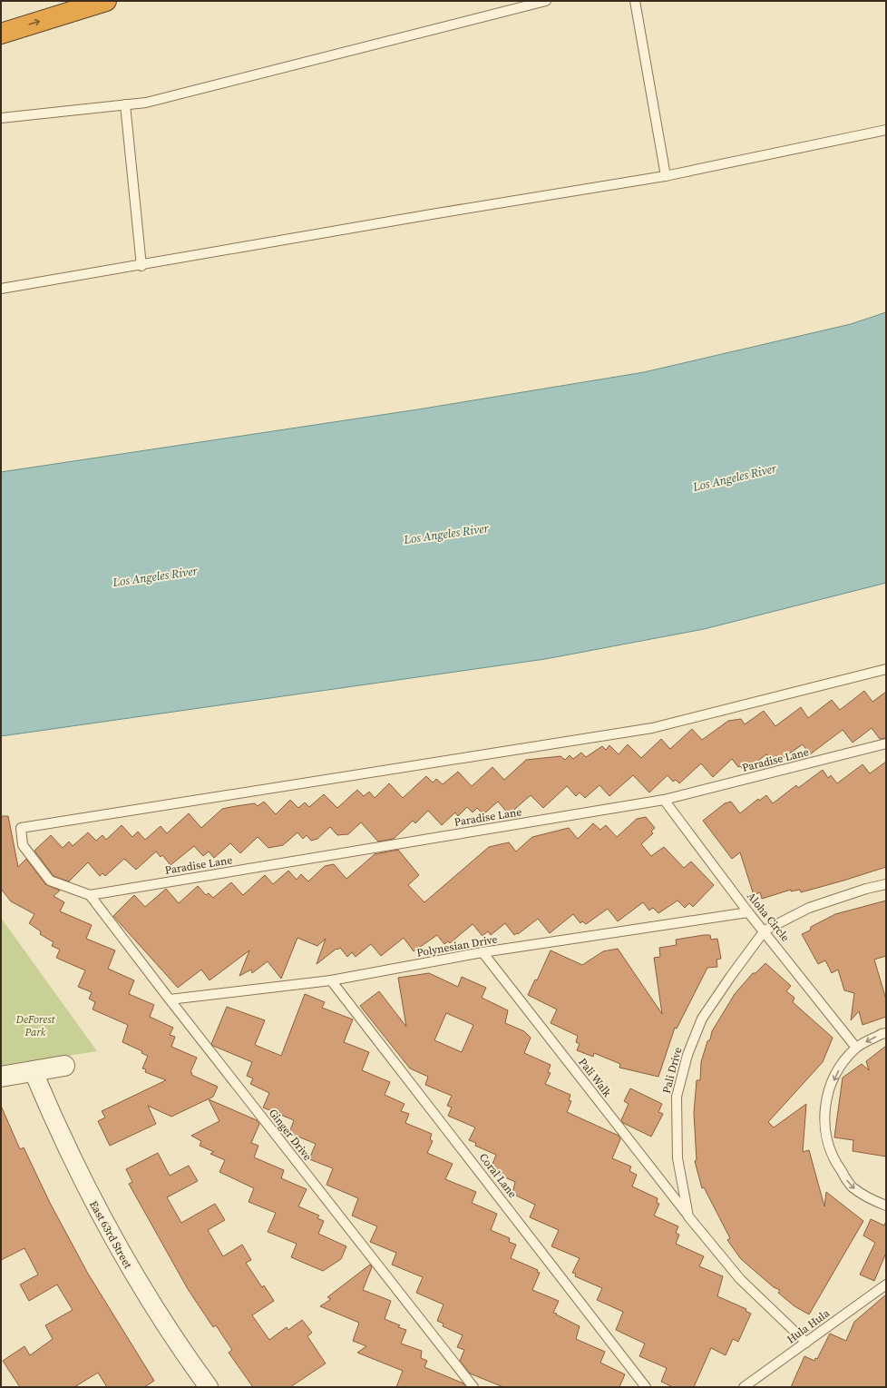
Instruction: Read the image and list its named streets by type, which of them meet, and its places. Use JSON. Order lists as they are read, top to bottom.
{
  "streets": {
    "street": ["East 63rd Street"],
    "lane": [
      "Paradise Lane",
      "Aloha Circle",
      "Polynesian Drive",
      "Pali Drive",
      "Pali Walk",
      "Ginger Drive",
      "Coral Lane",
      "Hula Hula"
    ]
  },
  "crossings": [
    ["Paradise Lane", "Aloha Circle"],
    ["Paradise Lane", "Ginger Drive"],
    ["Aloha Circle", "Polynesian Drive"],
    ["Aloha Circle", "Pali Drive"],
    ["Polynesian Drive", "Pali Walk"],
    ["Polynesian Drive", "Ginger Drive"],
    ["Polynesian Drive", "Coral Lane"],
    ["Pali Drive", "Pali Walk"],
    ["Pali Drive", "Hula Hula"]
  ],
  "water": ["Los Angeles River"],
  "parks": ["DeForest Park"]
}
